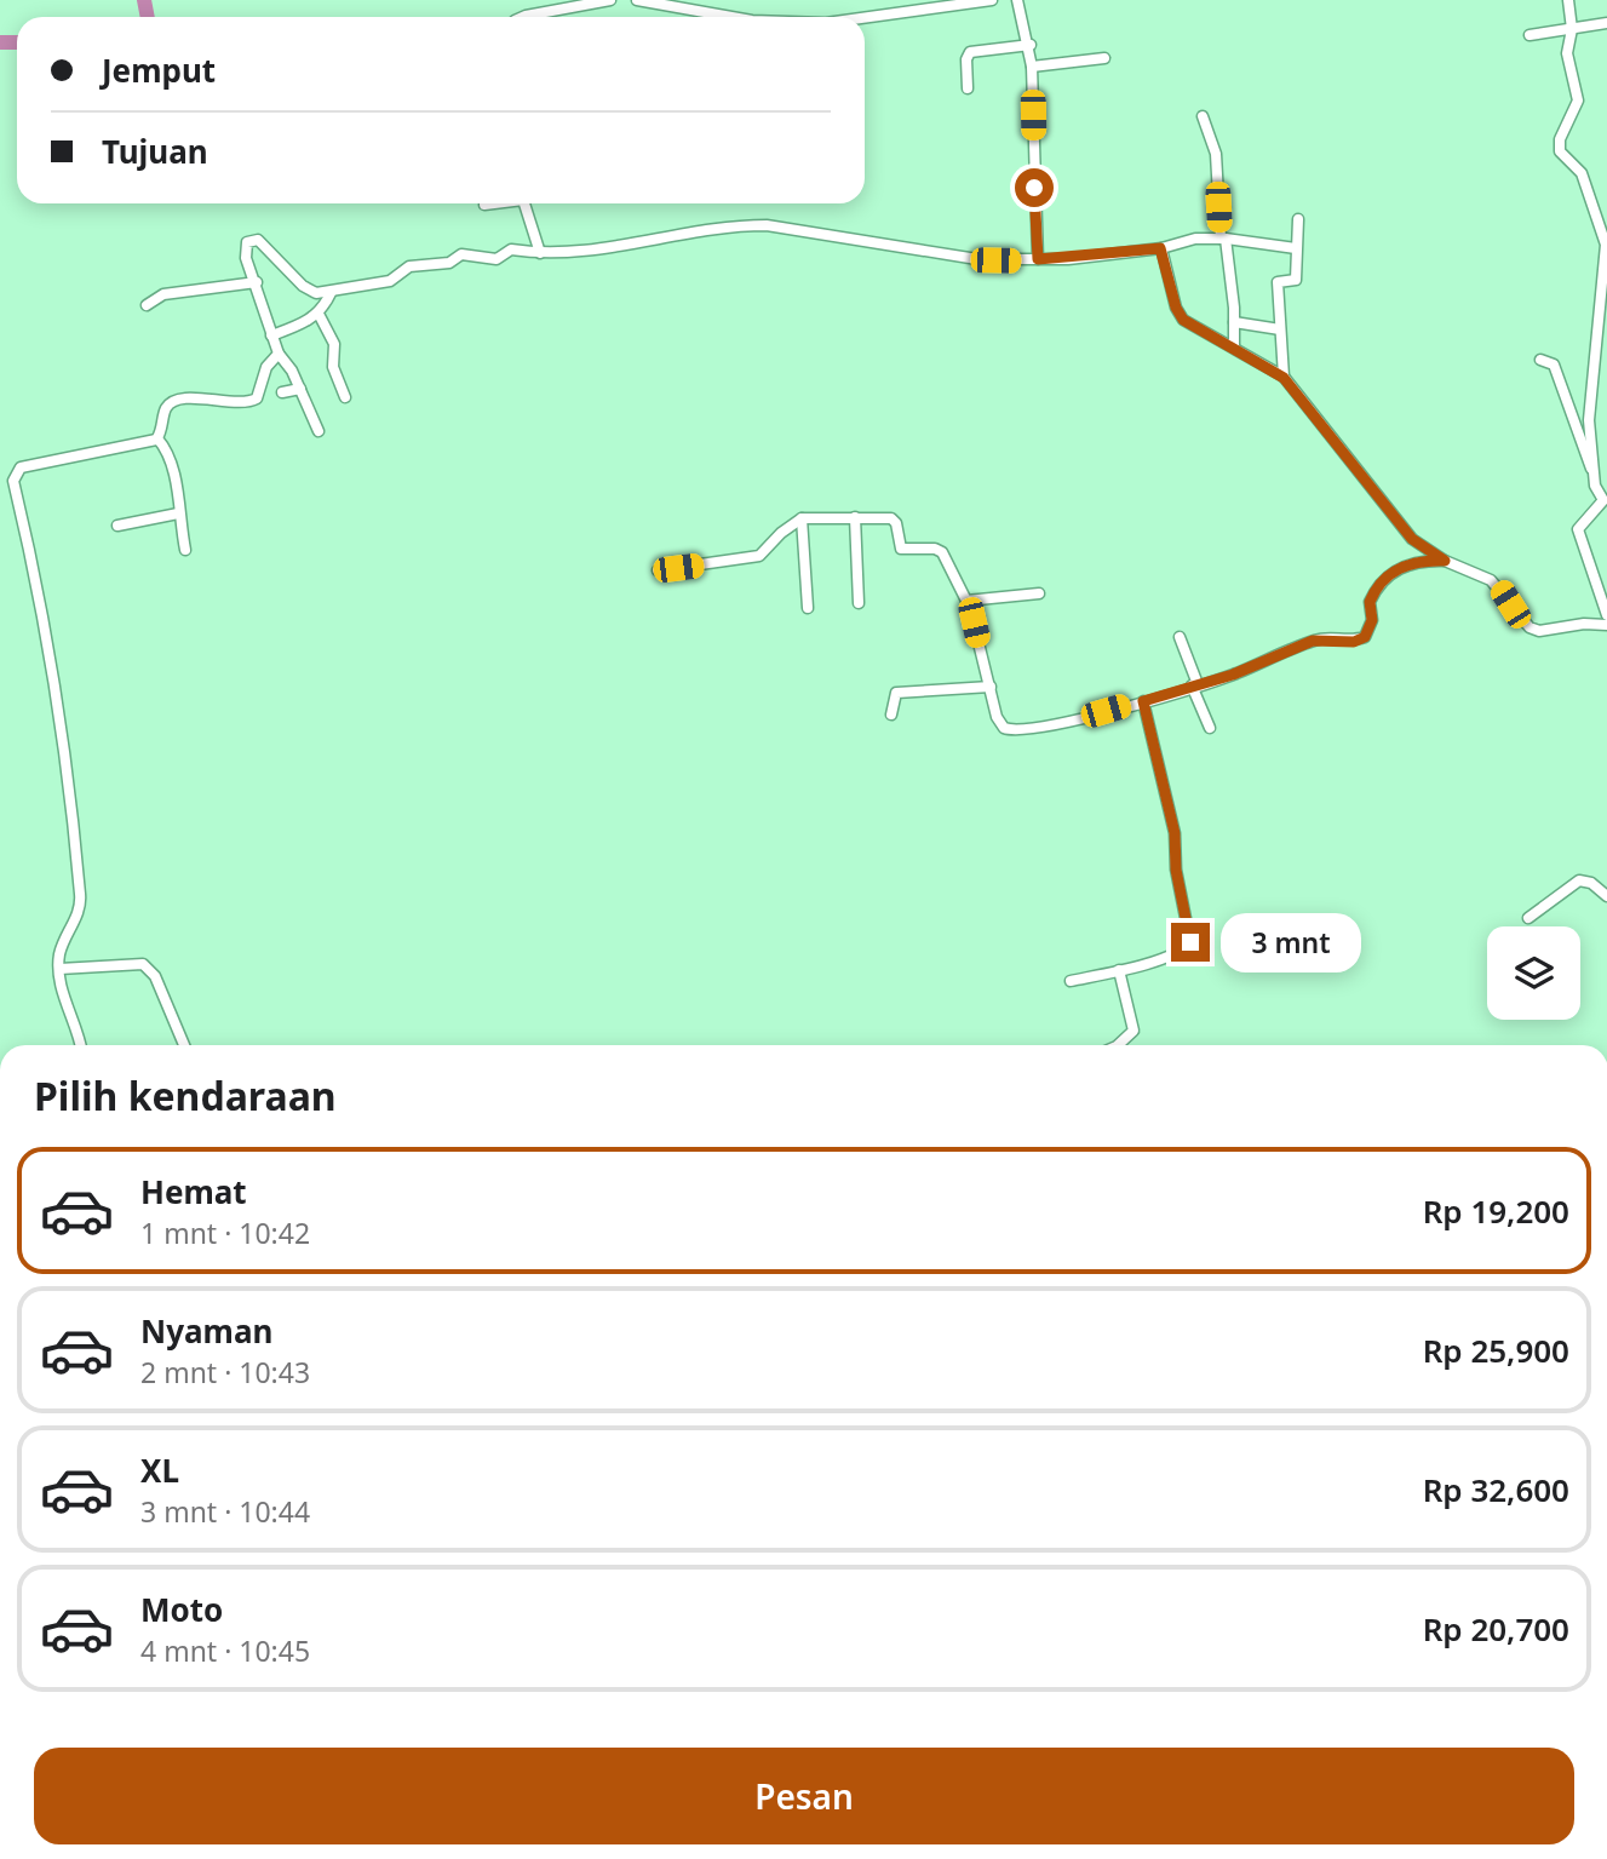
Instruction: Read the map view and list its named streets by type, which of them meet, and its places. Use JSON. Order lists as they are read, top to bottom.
{
  "page": {
    "banner": ["Jemput", "Tujuan"],
    "bubble": "3 mnt",
    "heading": "Pilih kendaraan",
    "list": [
      {
        "name": "Hemat",
        "note": "1 mnt · 10:42",
        "value": "Rp 19,200"
      },
      {
        "name": "Nyaman",
        "note": "2 mnt · 10:43",
        "value": "Rp 25,900"
      },
      {
        "name": "XL",
        "note": "3 mnt · 10:44",
        "value": "Rp 32,600"
      },
      {
        "name": "Moto",
        "note": "4 mnt · 10:45",
        "value": "Rp 20,700"
      }
    ],
    "buttons": "Pesan"
  }
}
